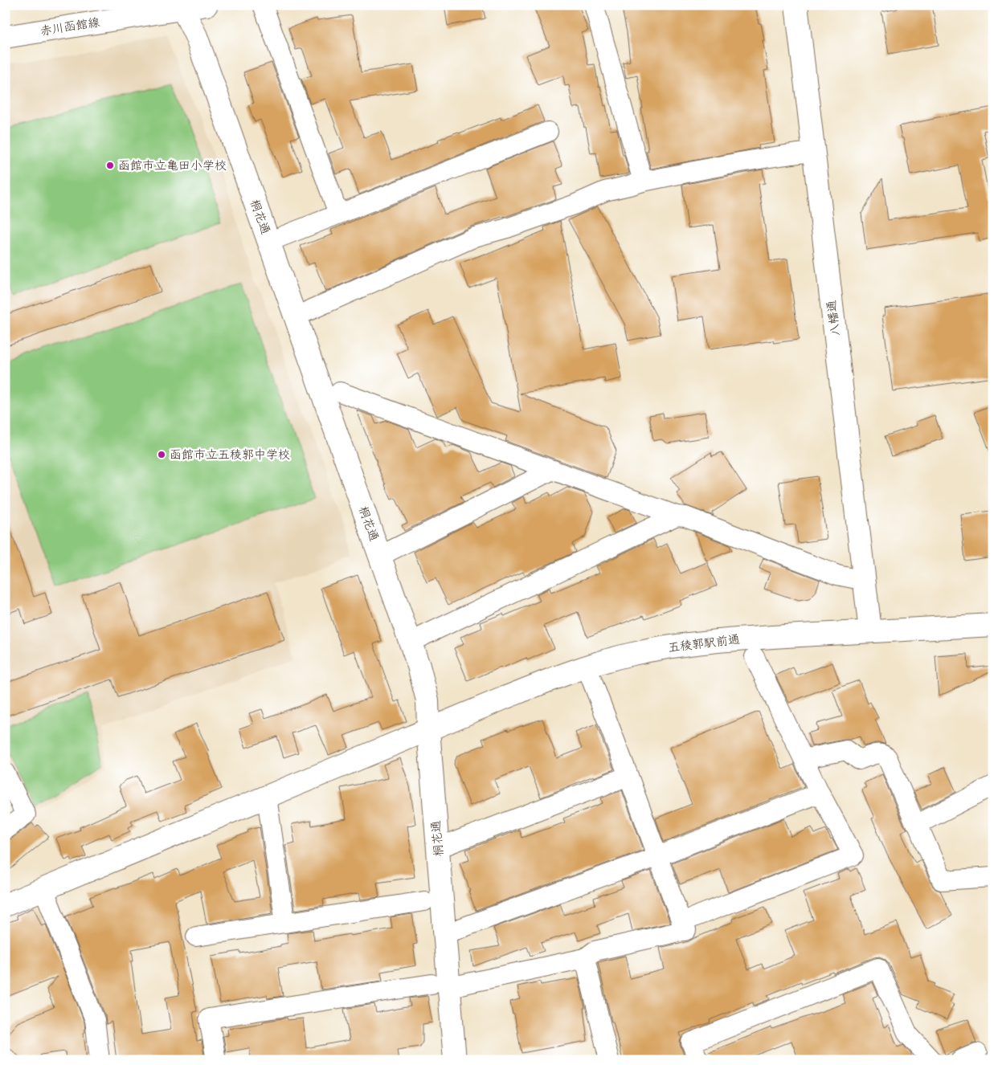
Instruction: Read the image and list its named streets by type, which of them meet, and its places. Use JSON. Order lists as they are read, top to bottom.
{
  "streets": {
    "street": [
      "赤川函館線",
      "桐花通",
      "八幡通",
      "五稜郭駅前通"
    ]
  },
  "crossings": [
    ["赤川函館線", "桐花通"],
    ["桐花通", "五稜郭駅前通"],
    ["八幡通", "五稜郭駅前通"]
  ],
  "places": ["函館市立亀田小学校", "函館市立五稜郭中学校"]
}
